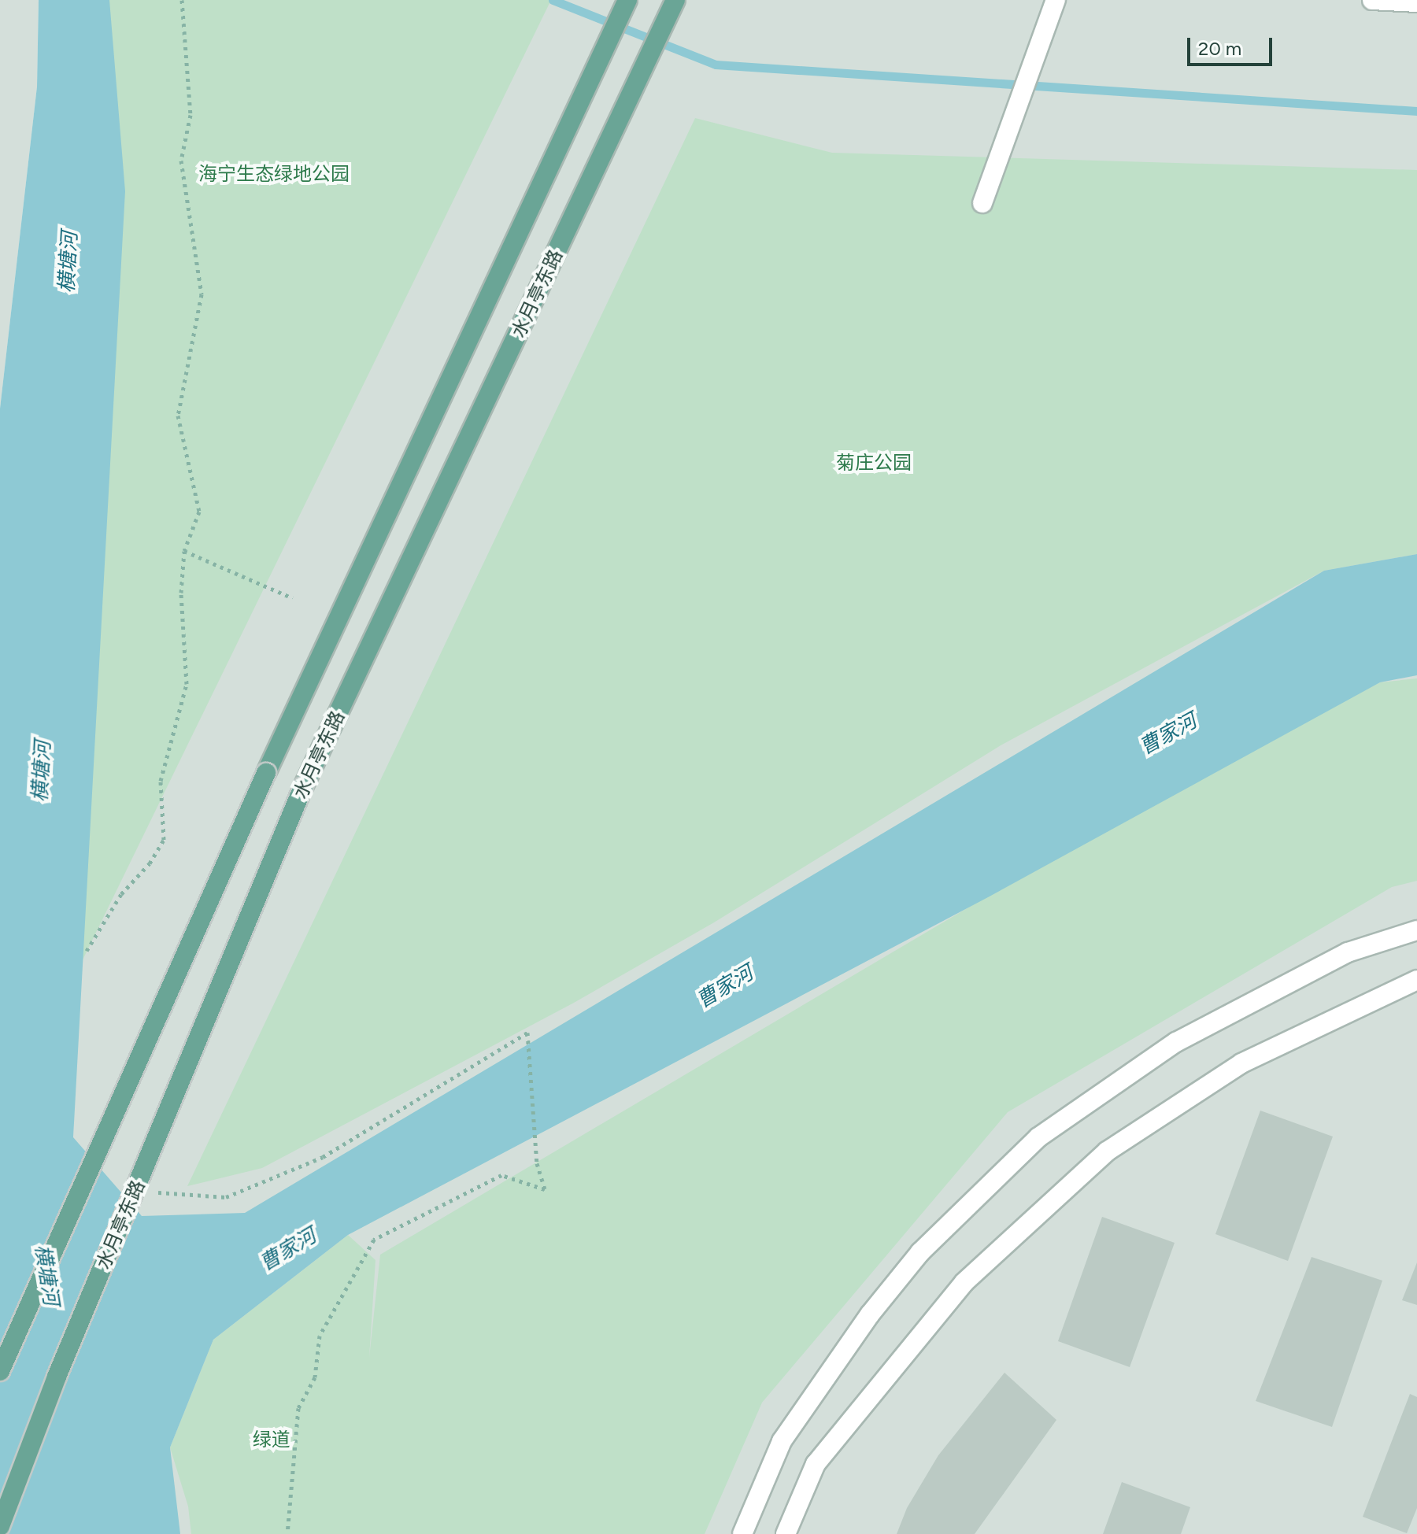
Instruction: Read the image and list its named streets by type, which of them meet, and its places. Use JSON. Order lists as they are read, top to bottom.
{
  "streets": {
    "main road": ["水月亭东路"]
  },
  "water": ["横塘河", "曹家河"],
  "parks": ["海宁生态绿地公园", "菊庄公园", "绿道"],
  "scale_bar": "20 m"
}
